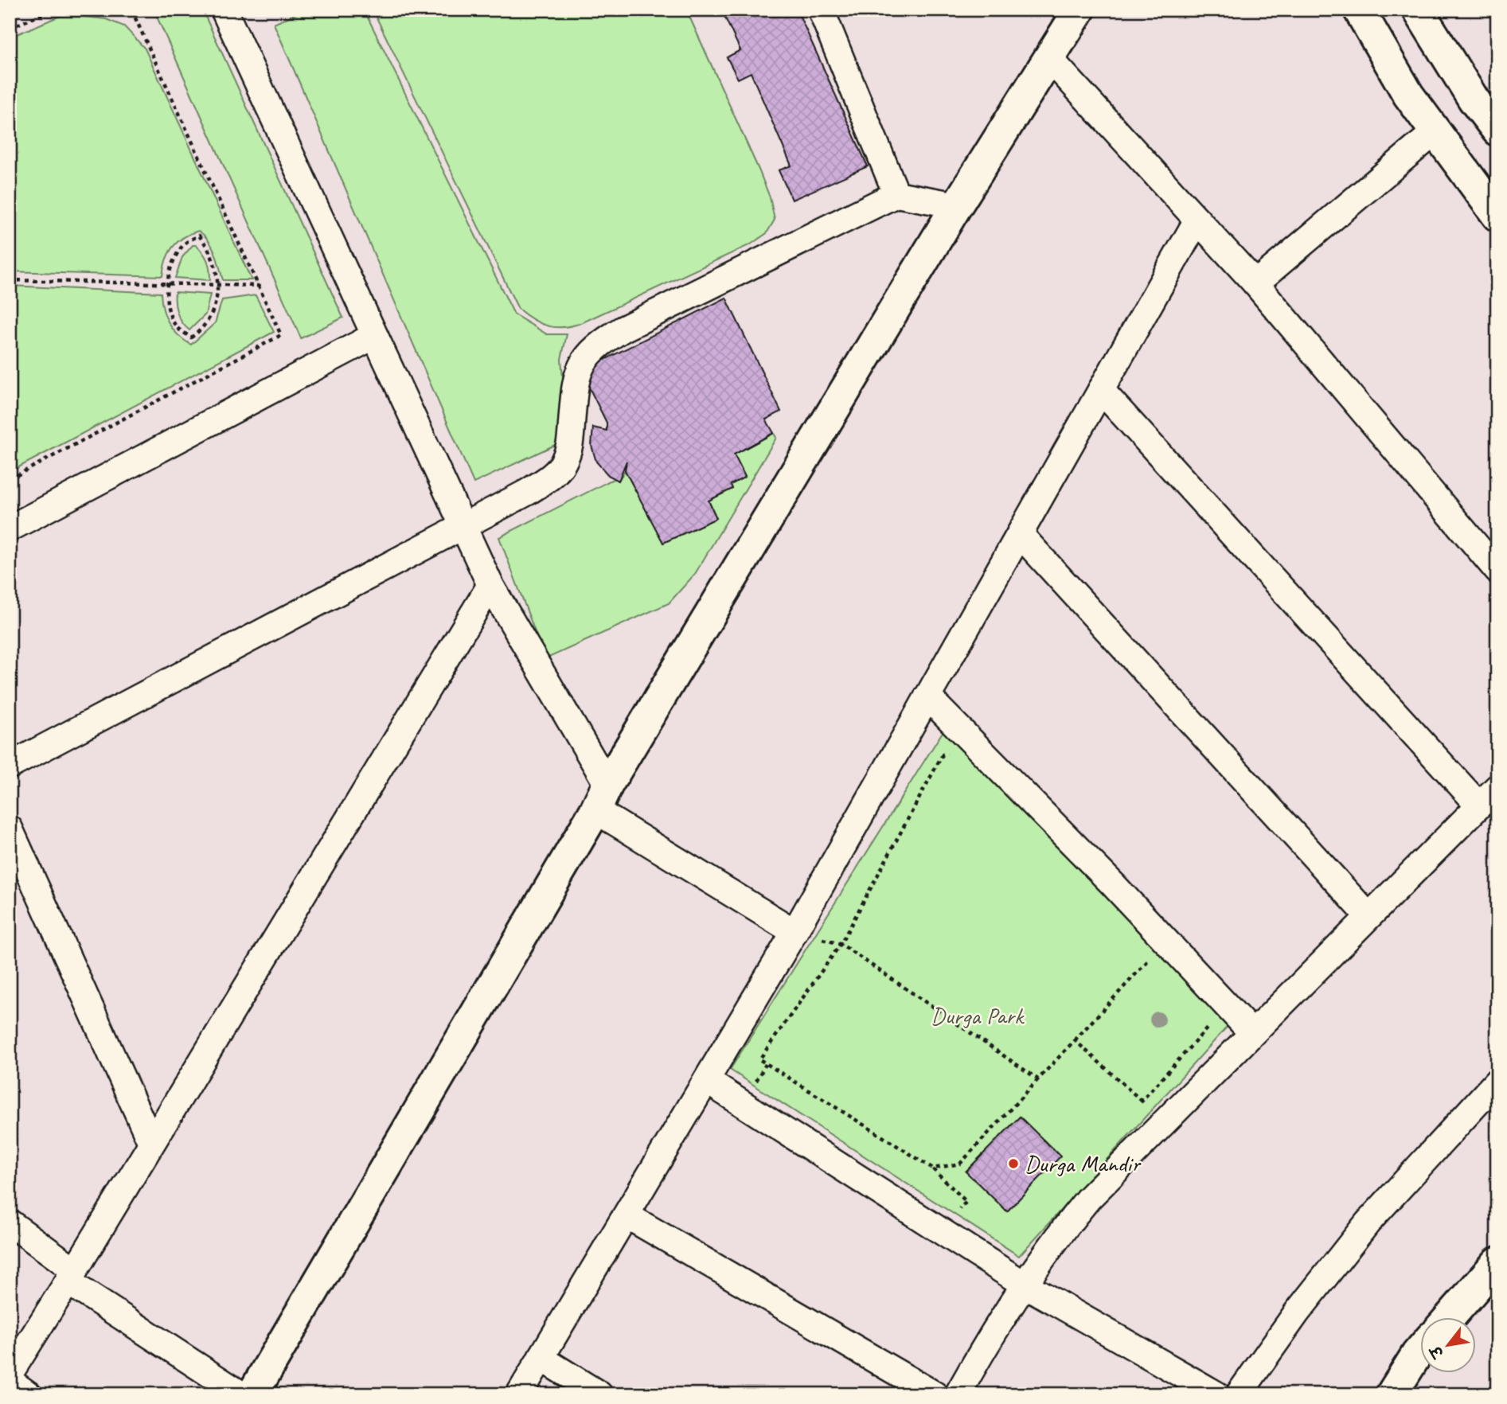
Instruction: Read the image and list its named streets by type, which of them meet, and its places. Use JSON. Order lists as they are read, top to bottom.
{
  "parks": ["Durga Park"],
  "places": ["Durga Mandir"],
  "north": "bottom left"
}
